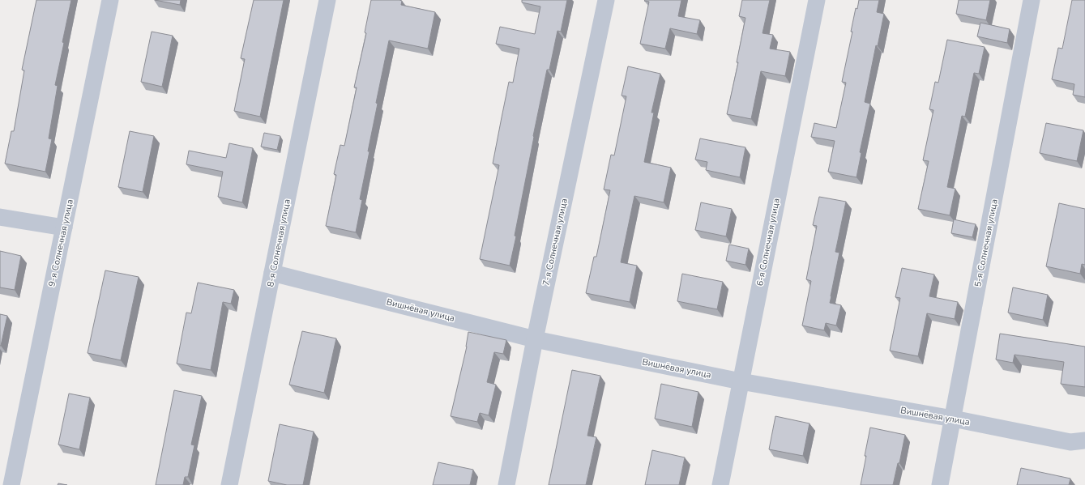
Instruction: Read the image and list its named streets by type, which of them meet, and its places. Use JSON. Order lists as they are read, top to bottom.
{
  "streets": {
    "street": [
      "7-я Солнечная улица",
      "6-я Солнечная улица",
      "9-я Солнечная улица",
      "8-я Солнечная улица",
      "5-я Солнечная улица",
      "Вишнёвая улица"
    ]
  },
  "crossings": [
    ["7-я Солнечная улица", "Вишнёвая улица"],
    ["6-я Солнечная улица", "Вишнёвая улица"],
    ["8-я Солнечная улица", "Вишнёвая улица"],
    ["5-я Солнечная улица", "Вишнёвая улица"]
  ]
}
